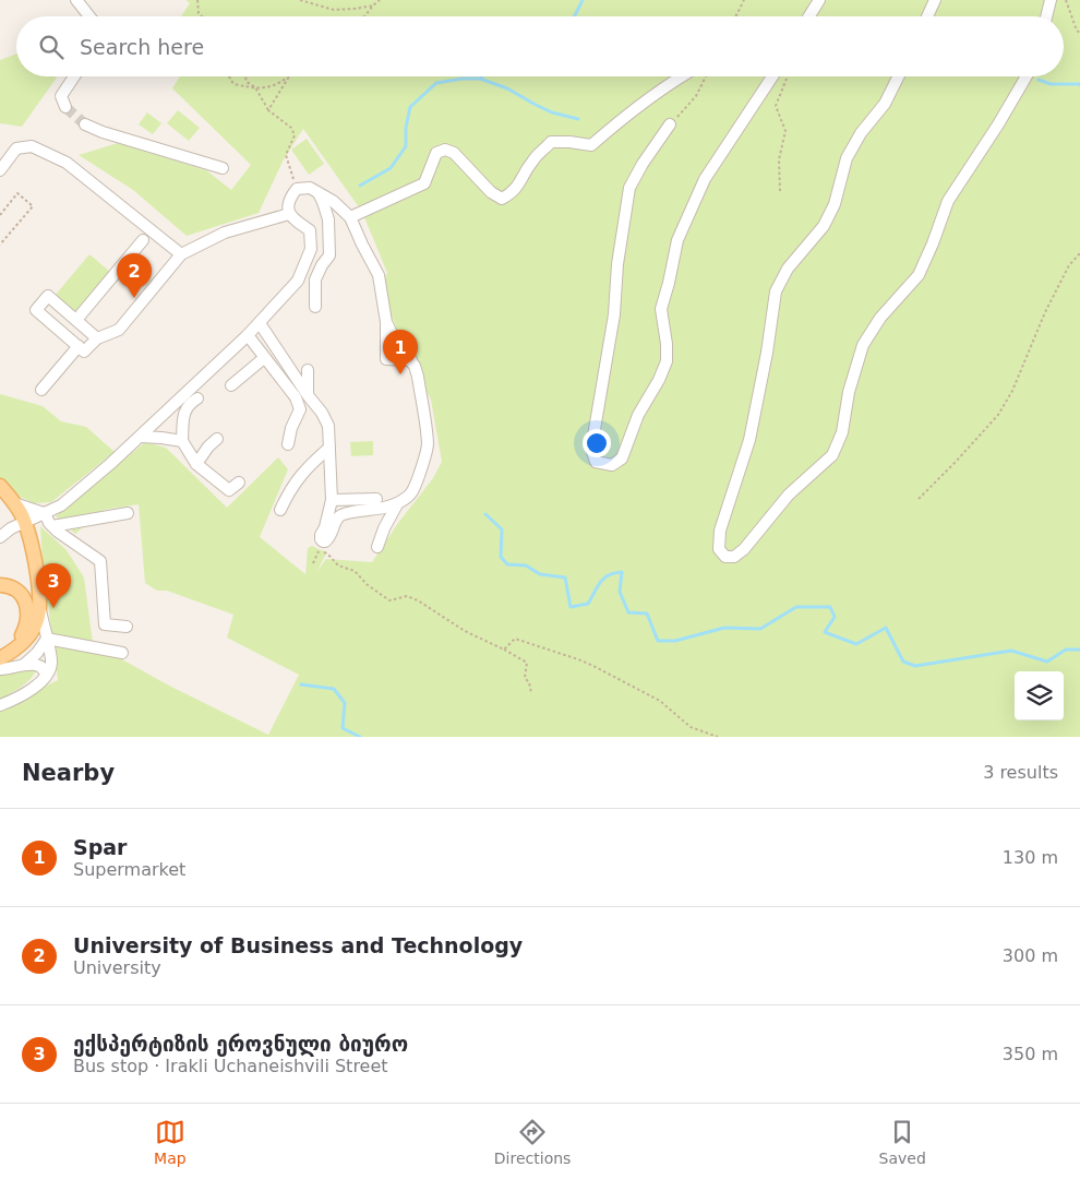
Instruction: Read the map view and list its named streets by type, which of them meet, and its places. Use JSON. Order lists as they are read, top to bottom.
{
  "page": {
    "search": "Search here",
    "pins": ["2", "1", "3"],
    "heading": ["Nearby", "3 results"],
    "list": [
      {
        "mark": "1",
        "name": "Spar",
        "note": "Supermarket",
        "value": "130 m"
      },
      {
        "mark": "2",
        "name": "University of Business and Technology",
        "note": "University",
        "value": "300 m"
      },
      {
        "mark": "3",
        "name": "ექსპერტიზის ეროვნული ბიურო",
        "note": "Bus stop · Irakli Uchaneishvili Street",
        "value": "350 m"
      }
    ],
    "nav": ["Map", "Directions", "Saved"]
  }
}
